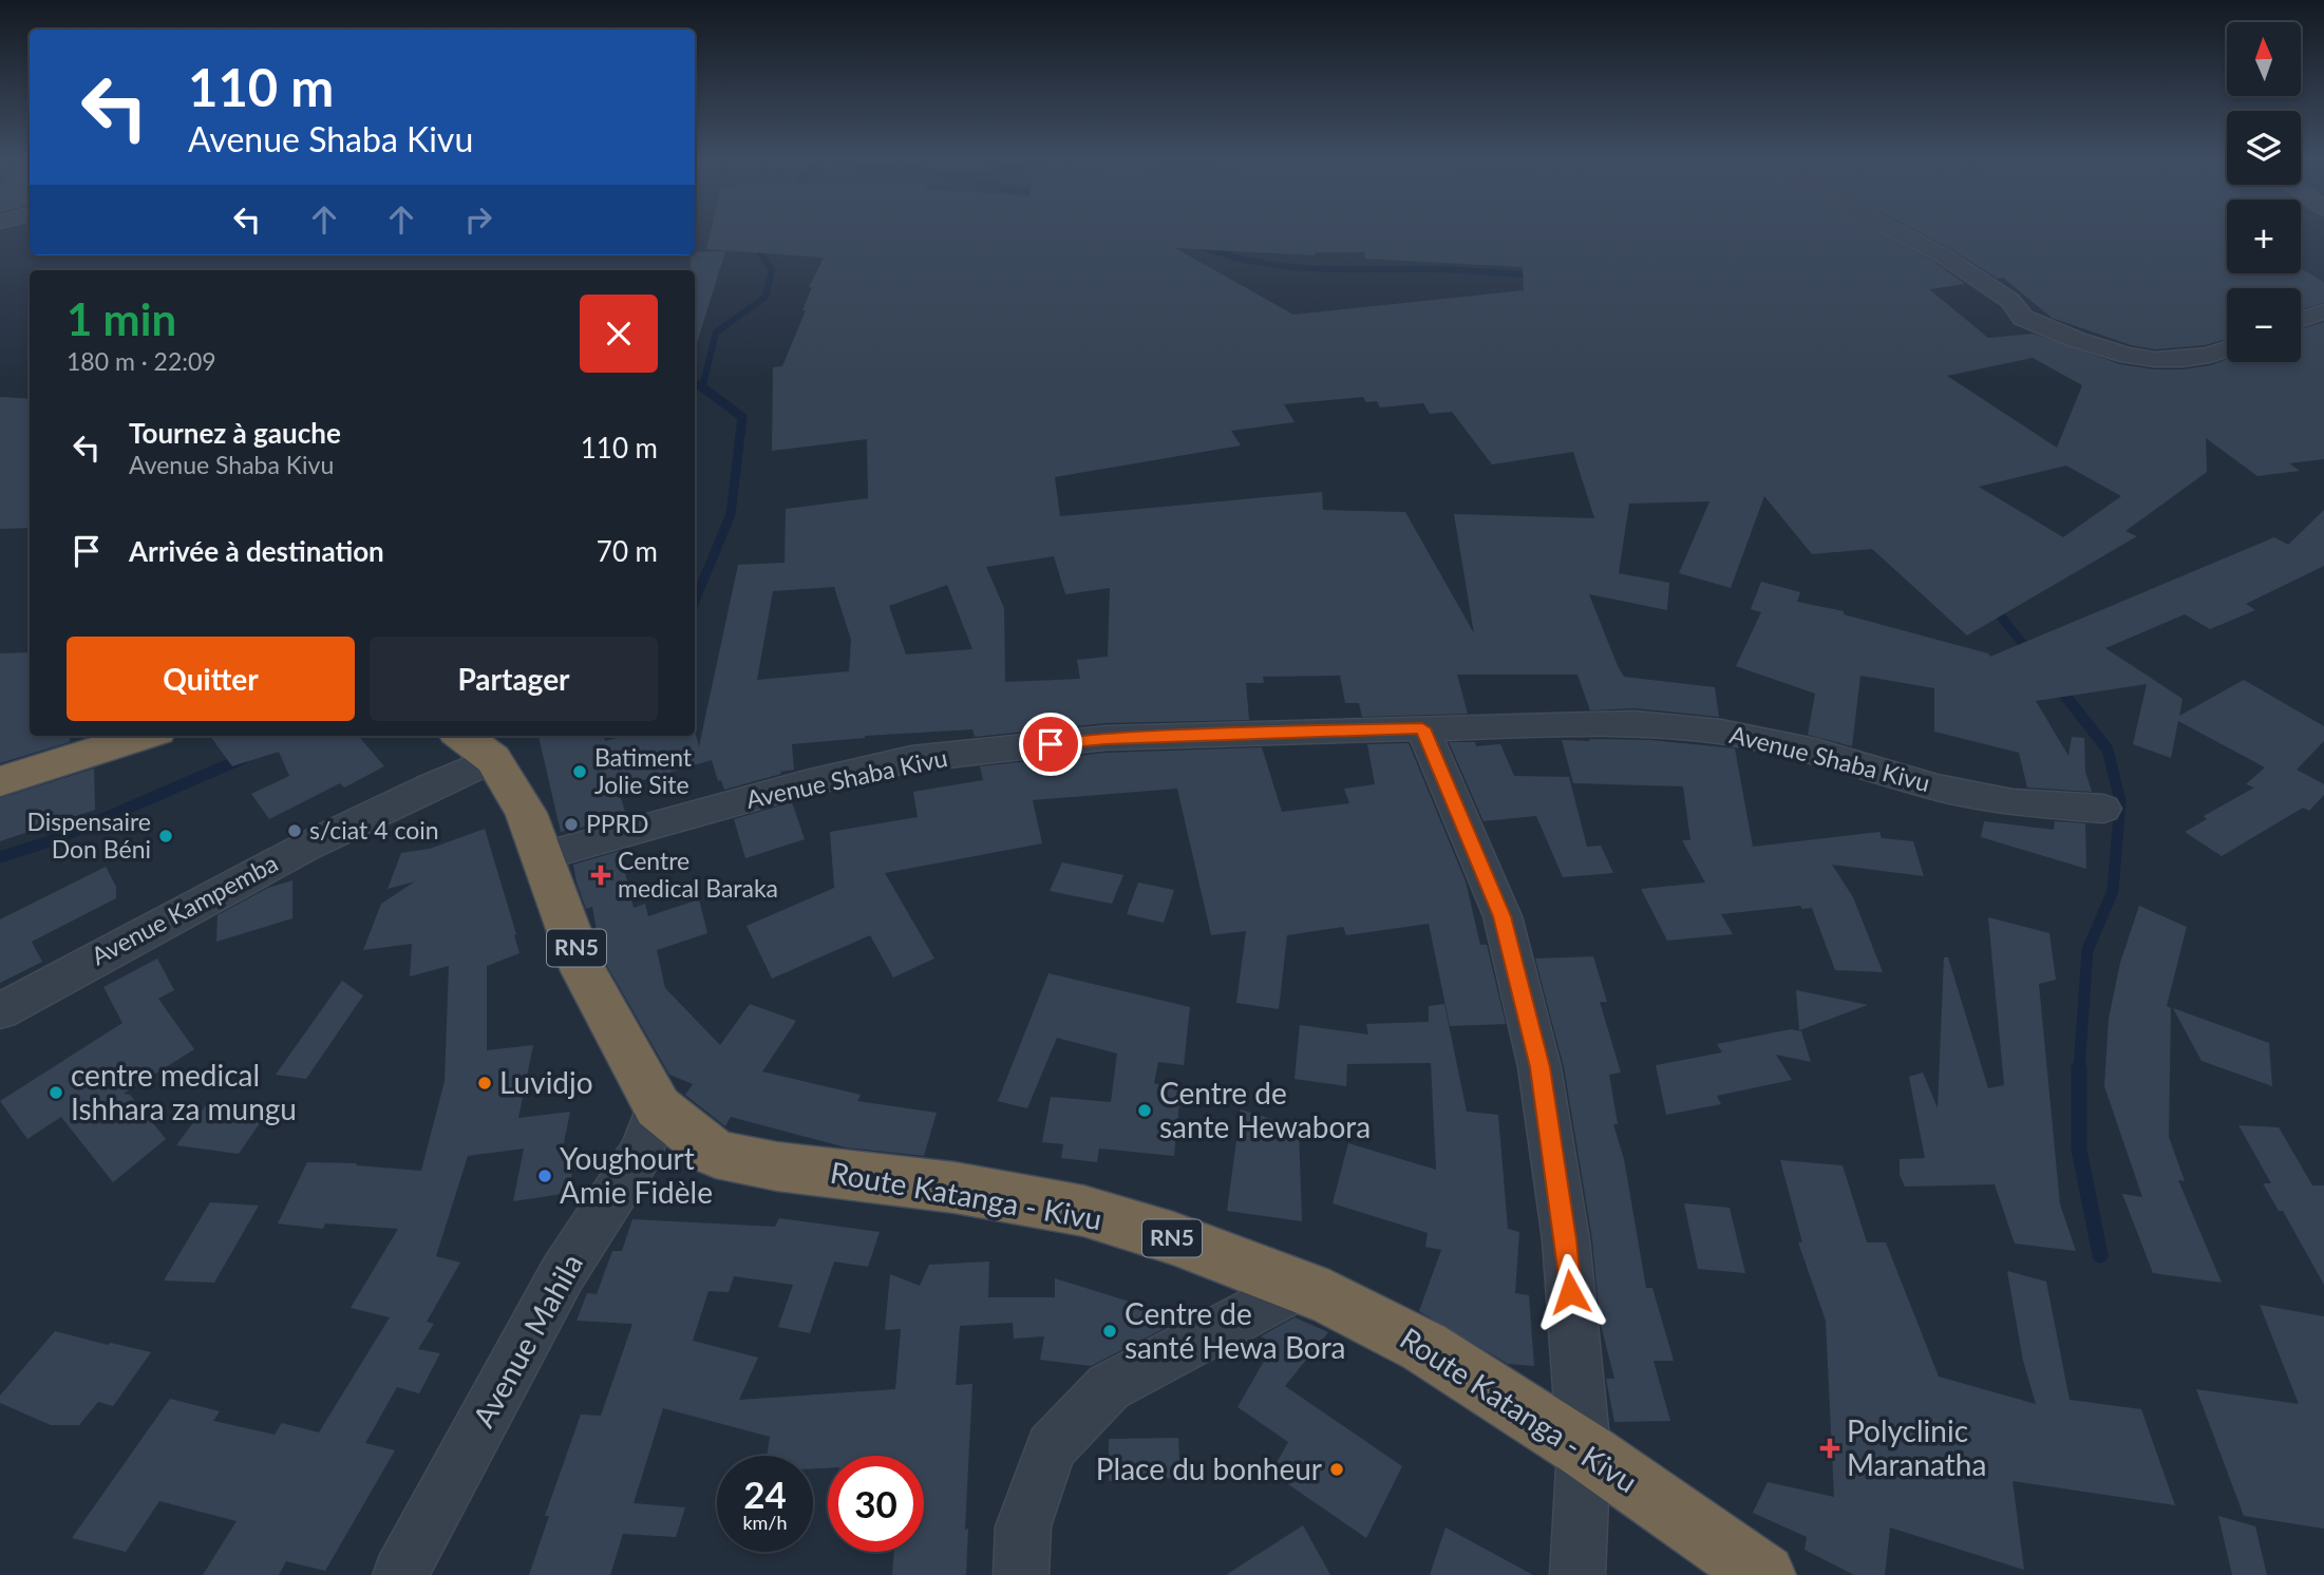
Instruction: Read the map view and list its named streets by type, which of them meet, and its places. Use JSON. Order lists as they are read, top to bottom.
{
  "streets": {
    "highway": ["RN5", "Route Katanga - Kivu"],
    "street": ["Avenue Shaba Kivu", "Avenue Kampemba", "Avenue Mahila"]
  },
  "crossings": [
    ["Avenue Shaba Kivu", "Route Katanga - Kivu"],
    ["Avenue Kampemba", "Route Katanga - Kivu"],
    ["Route Katanga - Kivu", "Avenue Mahila"]
  ],
  "places": {
    "other": [
      "Batiment Jolie Site",
      "PPRD",
      "s/ciat 4 coin",
      "Dispensaire Don Béni",
      "Luvidjo",
      "centre medical Ishhara za mungu",
      "Centre de sante Hewabora",
      "Youghourt Amie Fidèle",
      "Centre de santé Hewa Bora",
      "Place du bonheur"
    ],
    "health": ["Centre medical Baraka", "Polyclinic Maranatha"]
  },
  "north": "top",
  "page": {
    "map_buttons": ["+", "−"],
    "turn": ["110 m", "Avenue Shaba Kivu"],
    "heading": ["1 min", "180 m · 22:09"],
    "list": [
      {
        "name": "Tournez à gauche",
        "note": "Avenue Shaba Kivu",
        "value": "110 m"
      },
      {
        "name": "Arrivée à destination",
        "value": "70 m"
      }
    ],
    "buttons": ["Quitter", "Partager"],
    "speed": "24 km/h",
    "limit": "30"
  }
}
